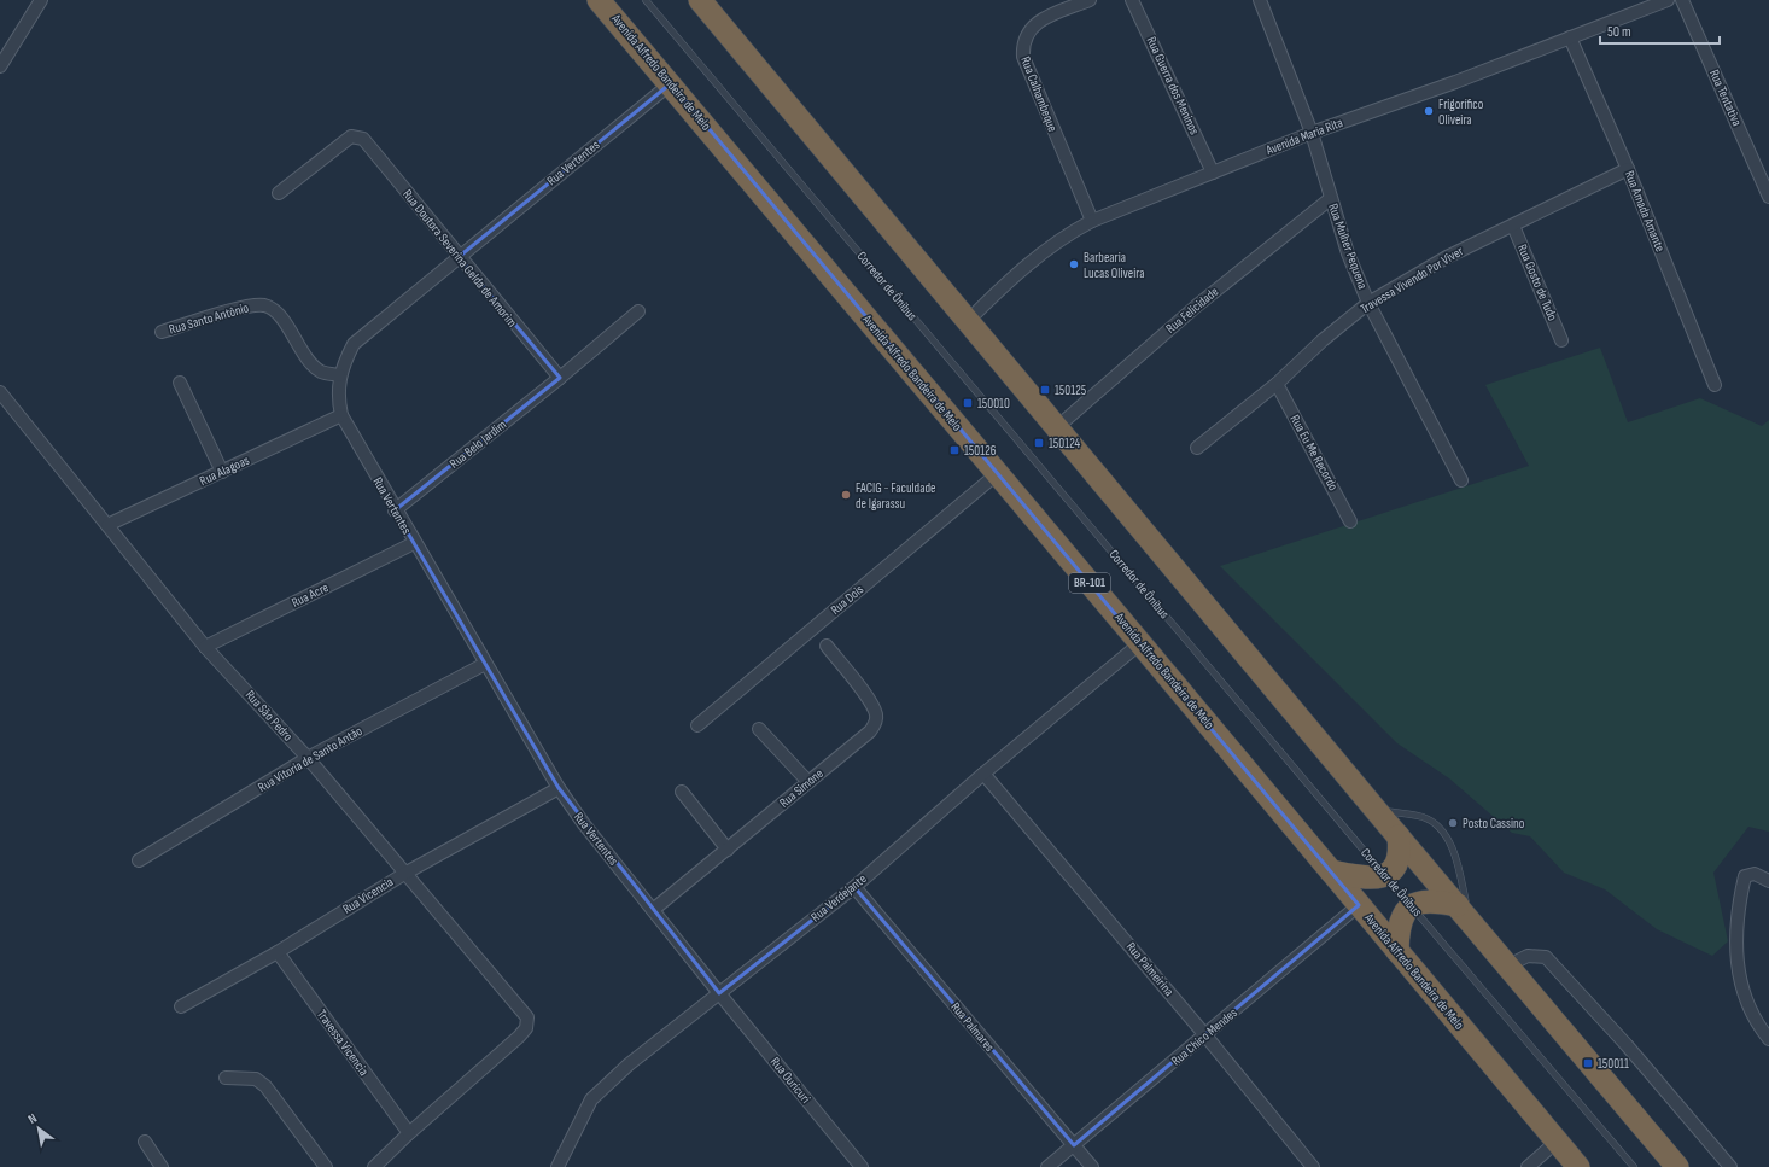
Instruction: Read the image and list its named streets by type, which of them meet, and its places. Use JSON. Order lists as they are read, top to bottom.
{
  "streets": {
    "highway": ["Avenida Alfredo Bandeira de Melo", "BR-101"],
    "street": [
      "Rua Guerra dos Meninos",
      "Rua Calhambeque",
      "Rua Tentativa",
      "Avenida Maria Rita",
      "Rua Vertentes",
      "Rua Amada Amante",
      "Rua Mulher Pequena",
      "Rua Doutora Severina Gelda de Amorim",
      "Travessa Vivendo Por Viver",
      "Rua Gosto de Tudo",
      "Rua Felicidade",
      "Rua Santo Antônio",
      "Rua Belo Jardim",
      "Rua Eu Me Recordo",
      "Rua Alagoas",
      "Rua Acre",
      "Rua Dois",
      "Rua São Pedro",
      "Rua Vitoria de Santo Antão",
      "Rua Simone",
      "Rua Vicencia",
      "Rua Verdejante",
      "Rua Palmeirina",
      "Rua Palmares",
      "Rua Chico Mendes",
      "Travessa Vicencia",
      "Rua Ouricuri"
    ],
    "lane": ["Corredor de Ônibus"]
  },
  "crossings": [
    ["Avenida Alfredo Bandeira de Melo", "Rua Vertentes"],
    ["Avenida Alfredo Bandeira de Melo", "Rua Dois"],
    ["Avenida Alfredo Bandeira de Melo", "Rua Verdejante"],
    ["Avenida Alfredo Bandeira de Melo", "Rua Chico Mendes"],
    ["Rua Guerra dos Meninos", "Avenida Maria Rita"],
    ["Rua Calhambeque", "Avenida Maria Rita"],
    ["Avenida Maria Rita", "Rua Amada Amante"],
    ["Avenida Maria Rita", "Rua Mulher Pequena"],
    ["Rua Vertentes", "Rua Doutora Severina Gelda de Amorim"],
    ["Rua Vertentes", "Rua Santo Antônio"],
    ["Rua Vertentes", "Rua Belo Jardim"],
    ["Rua Vertentes", "Rua Alagoas"],
    ["Rua Vertentes", "Rua Acre"],
    ["Rua Vertentes", "Rua Vitoria de Santo Antão"],
    ["Rua Vertentes", "Rua Simone"],
    ["Rua Vertentes", "Rua Vicencia"],
    ["Rua Vertentes", "Rua Verdejante"],
    ["Rua Vertentes", "Rua Ouricuri"],
    ["Rua Amada Amante", "Travessa Vivendo Por Viver"],
    ["Rua Mulher Pequena", "Travessa Vivendo Por Viver"],
    ["Rua Mulher Pequena", "Rua Felicidade"],
    ["Rua Doutora Severina Gelda de Amorim", "Rua Belo Jardim"],
    ["Travessa Vivendo Por Viver", "Rua Gosto de Tudo"],
    ["Travessa Vivendo Por Viver", "Rua Eu Me Recordo"],
    ["Rua Alagoas", "Rua São Pedro"],
    ["Rua Acre", "Rua São Pedro"],
    ["Rua São Pedro", "Rua Vitoria de Santo Antão"],
    ["Rua São Pedro", "Rua Vicencia"],
    ["Rua São Pedro", "Travessa Vicencia"],
    ["Rua Vicencia", "Travessa Vicencia"],
    ["Rua Verdejante", "Rua Palmeirina"],
    ["Rua Verdejante", "Rua Palmares"],
    ["Rua Verdejante", "Rua Ouricuri"],
    ["Rua Palmeirina", "Rua Chico Mendes"],
    ["Rua Palmares", "Rua Chico Mendes"]
  ],
  "places": {
    "other": [
      "Frigorífico Oliveira",
      "Barbearia Lucas Oliveira",
      "FACIG - Faculdade de Igarassu",
      "Posto Cassino"
    ],
    "transit": [
      "150125",
      "150010",
      "150124",
      "150126",
      "150011"
    ]
  },
  "scale_bar": "50 m",
  "north": "top left"
}
